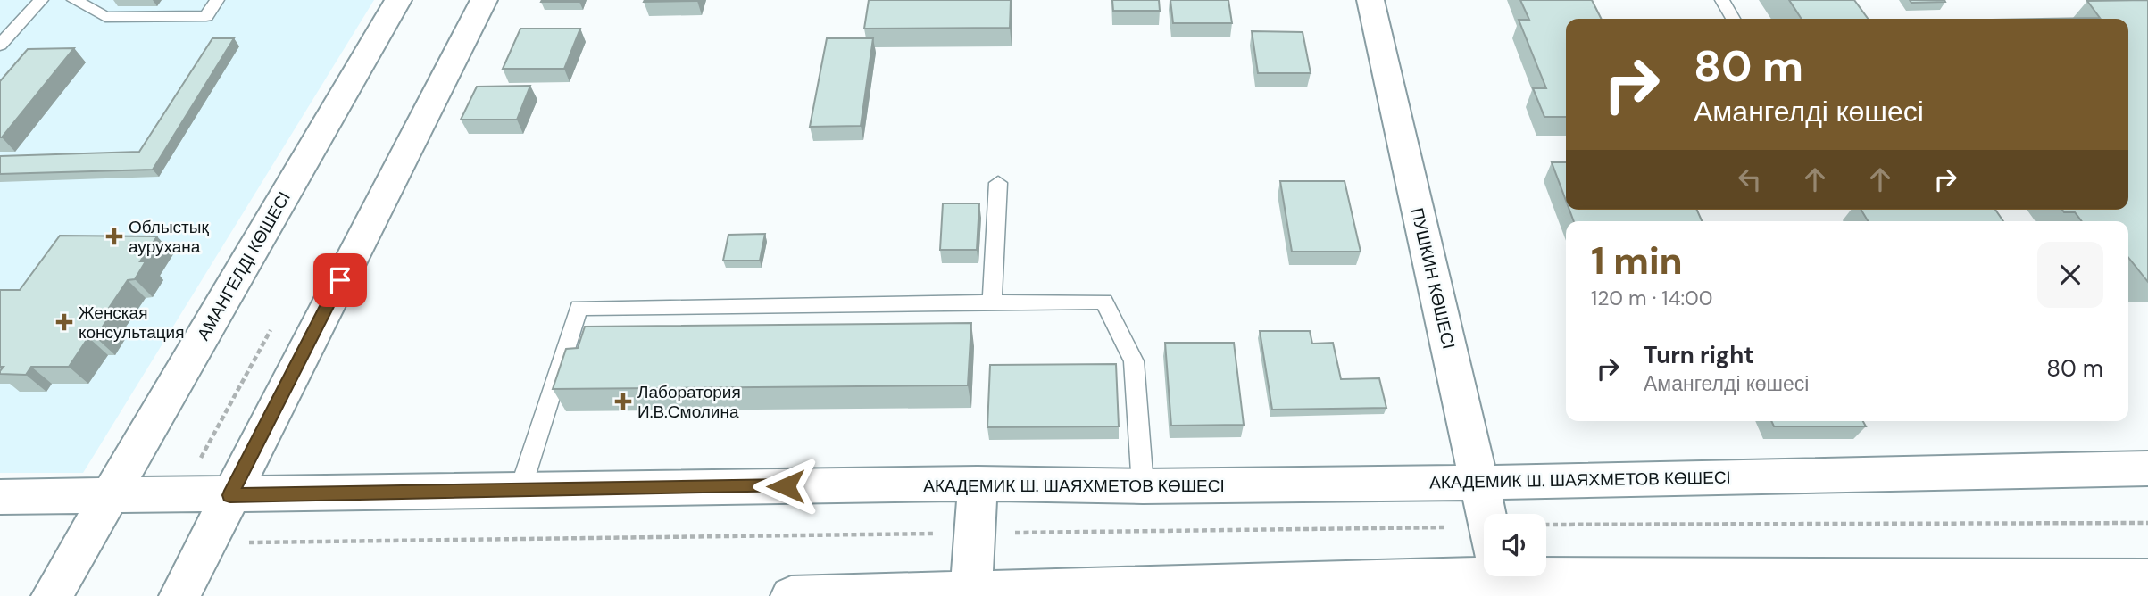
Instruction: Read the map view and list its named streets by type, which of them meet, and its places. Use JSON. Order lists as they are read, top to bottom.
{
  "streets": {
    "street": ["АМАНГЕЛДІ КӨШЕСІ", "ПУШКИН КӨШЕСІ", "АКАДЕМИК Ш. ШАЯХМЕТОВ КӨШЕСІ"]
  },
  "crossings": [
    ["АМАНГЕЛДІ КӨШЕСІ", "АКАДЕМИК Ш. ШАЯХМЕТОВ КӨШЕСІ"],
    ["ПУШКИН КӨШЕСІ", "АКАДЕМИК Ш. ШАЯХМЕТОВ КӨШЕСІ"]
  ],
  "places": {
    "health": ["Облыстық аурухана", "Женская консультация", "Лаборатория И.В.Смолина"]
  },
  "page": {
    "turn": ["80 m", "Амангелді көшесі"],
    "heading": ["1 min", "120 m · 14:00"],
    "list": [
      {
        "name": "Turn right",
        "note": "Амангелді көшесі",
        "value": "80 m"
      }
    ]
  }
}
